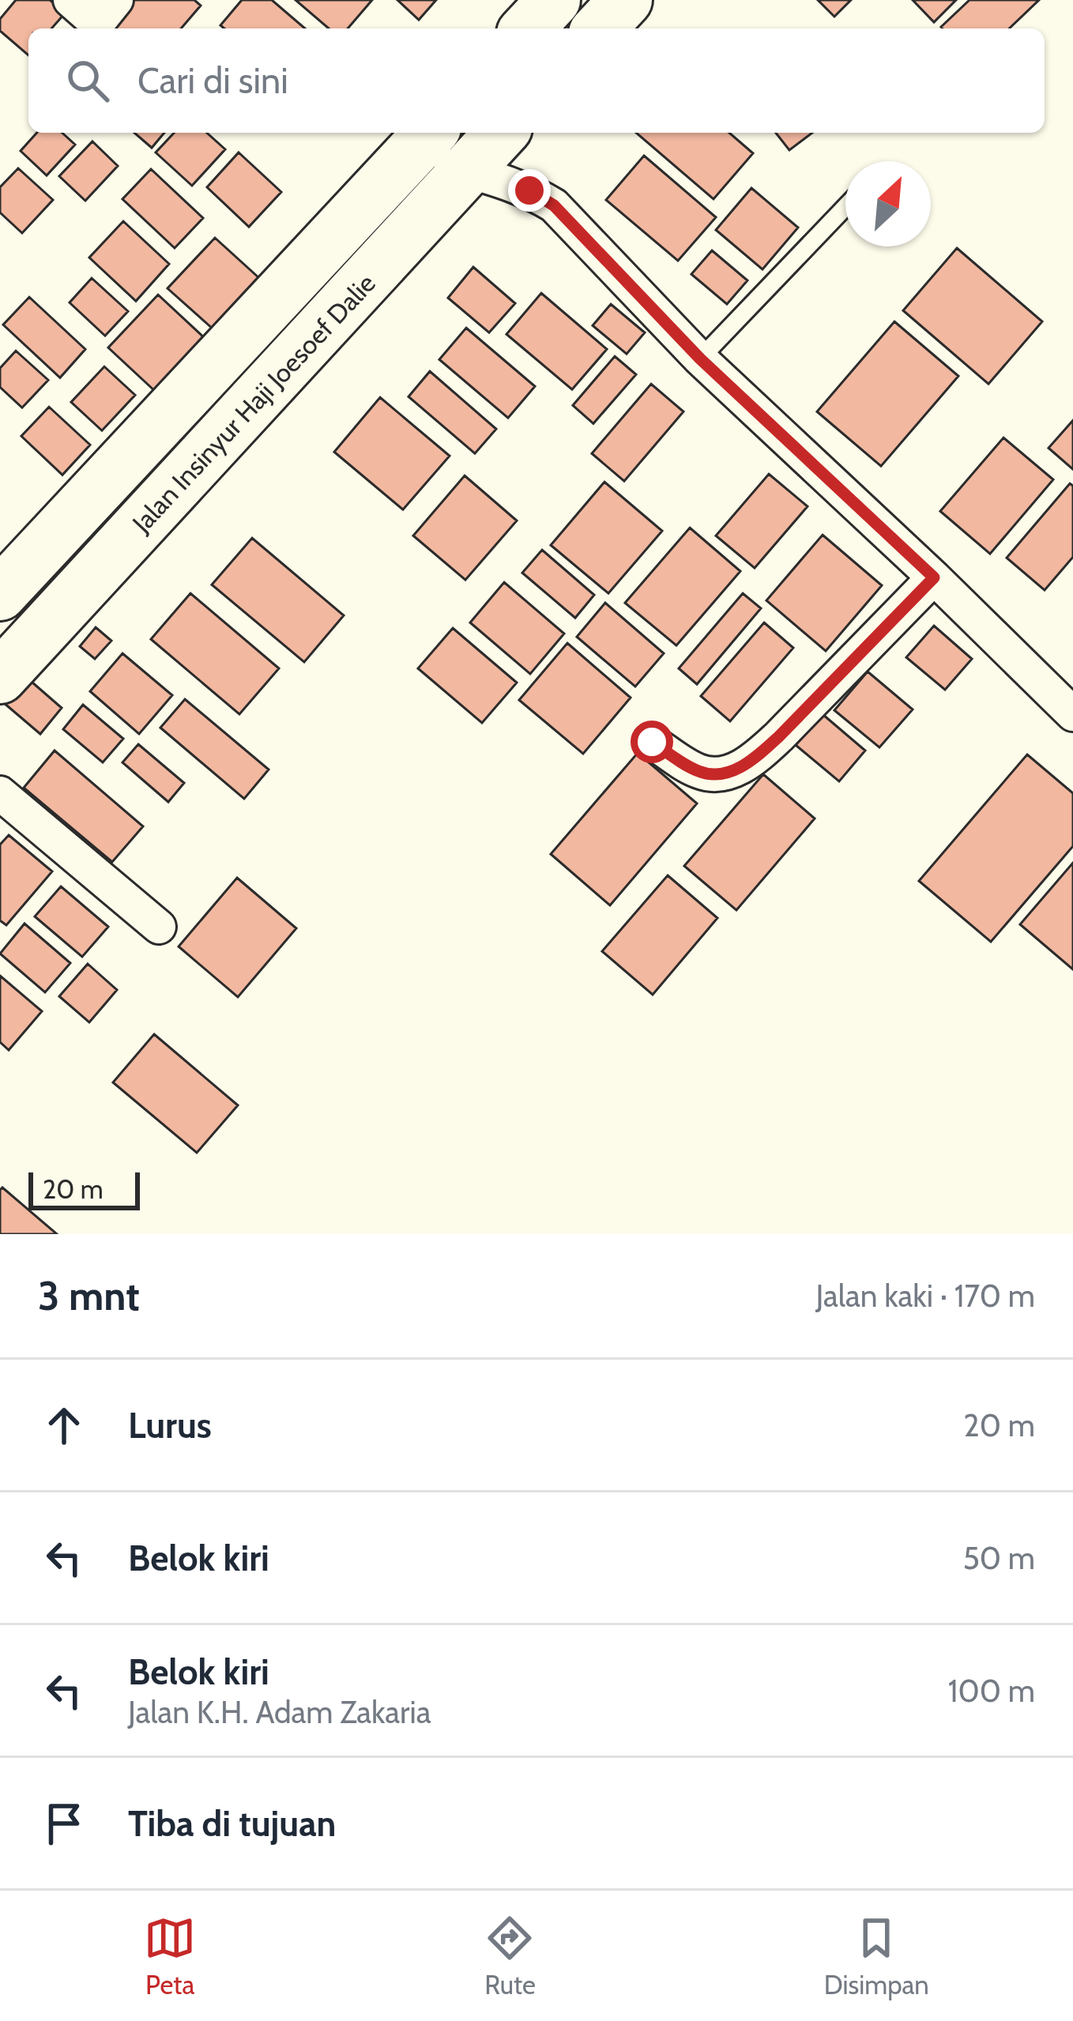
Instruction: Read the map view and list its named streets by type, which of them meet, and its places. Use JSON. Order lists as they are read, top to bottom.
{
  "streets": {
    "main road": ["Jalan Insinyur Haji Joesoef Dalie"]
  },
  "scale_bar": "20 m",
  "north": "top right",
  "page": {
    "search": "Cari di sini",
    "scale": "20 m",
    "heading": ["3 mnt", "Jalan kaki · 170 m"],
    "list": [
      ["Lurus", "20 m"],
      ["Belok kiri", "50 m"],
      ["Belok kiri", "Jalan K.H. Adam Zakaria", "100 m"],
      "Tiba di tujuan"
    ],
    "nav": ["Peta", "Rute", "Disimpan"]
  }
}
